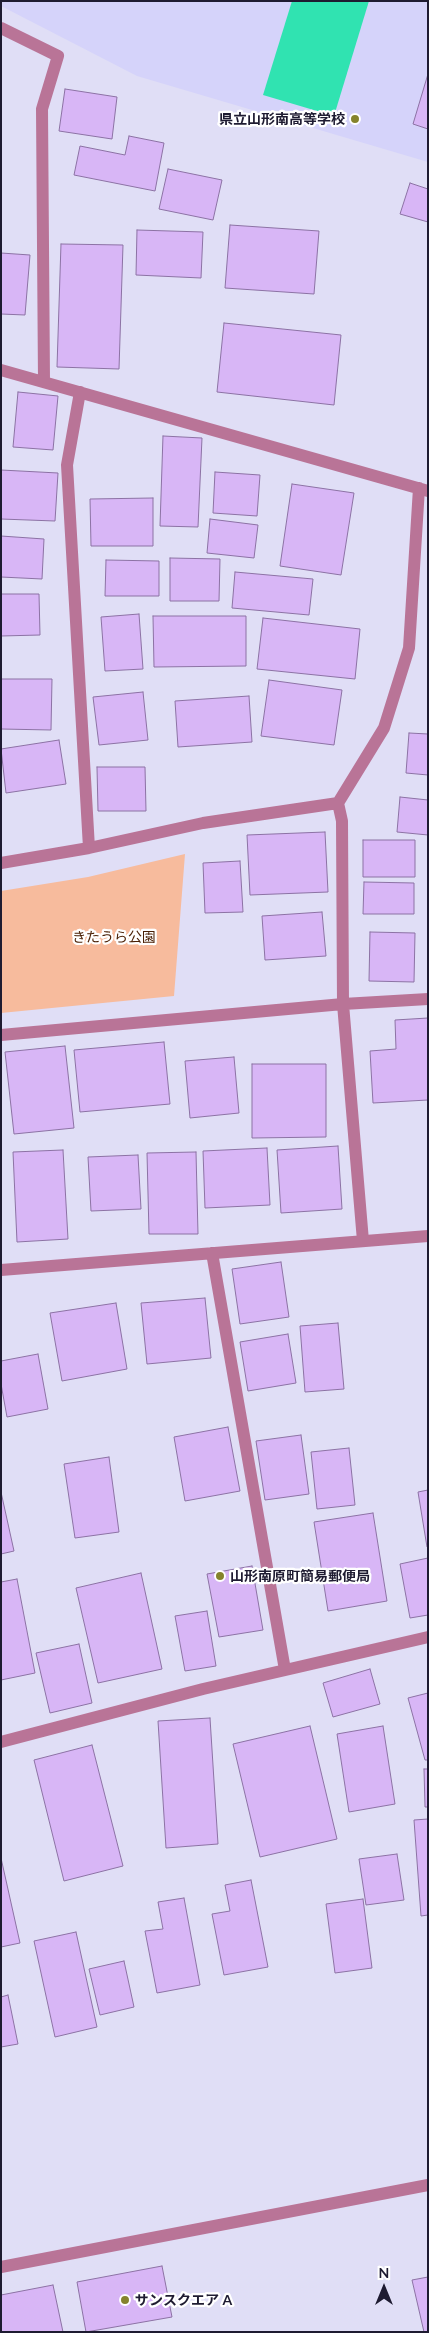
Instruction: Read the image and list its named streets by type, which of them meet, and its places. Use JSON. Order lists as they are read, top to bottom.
{
  "parks": ["きたうら公園"],
  "places": ["県立山形南高等学校", "山形南原町簡易郵便局", "サンスクエア A"],
  "north": "top"
}
